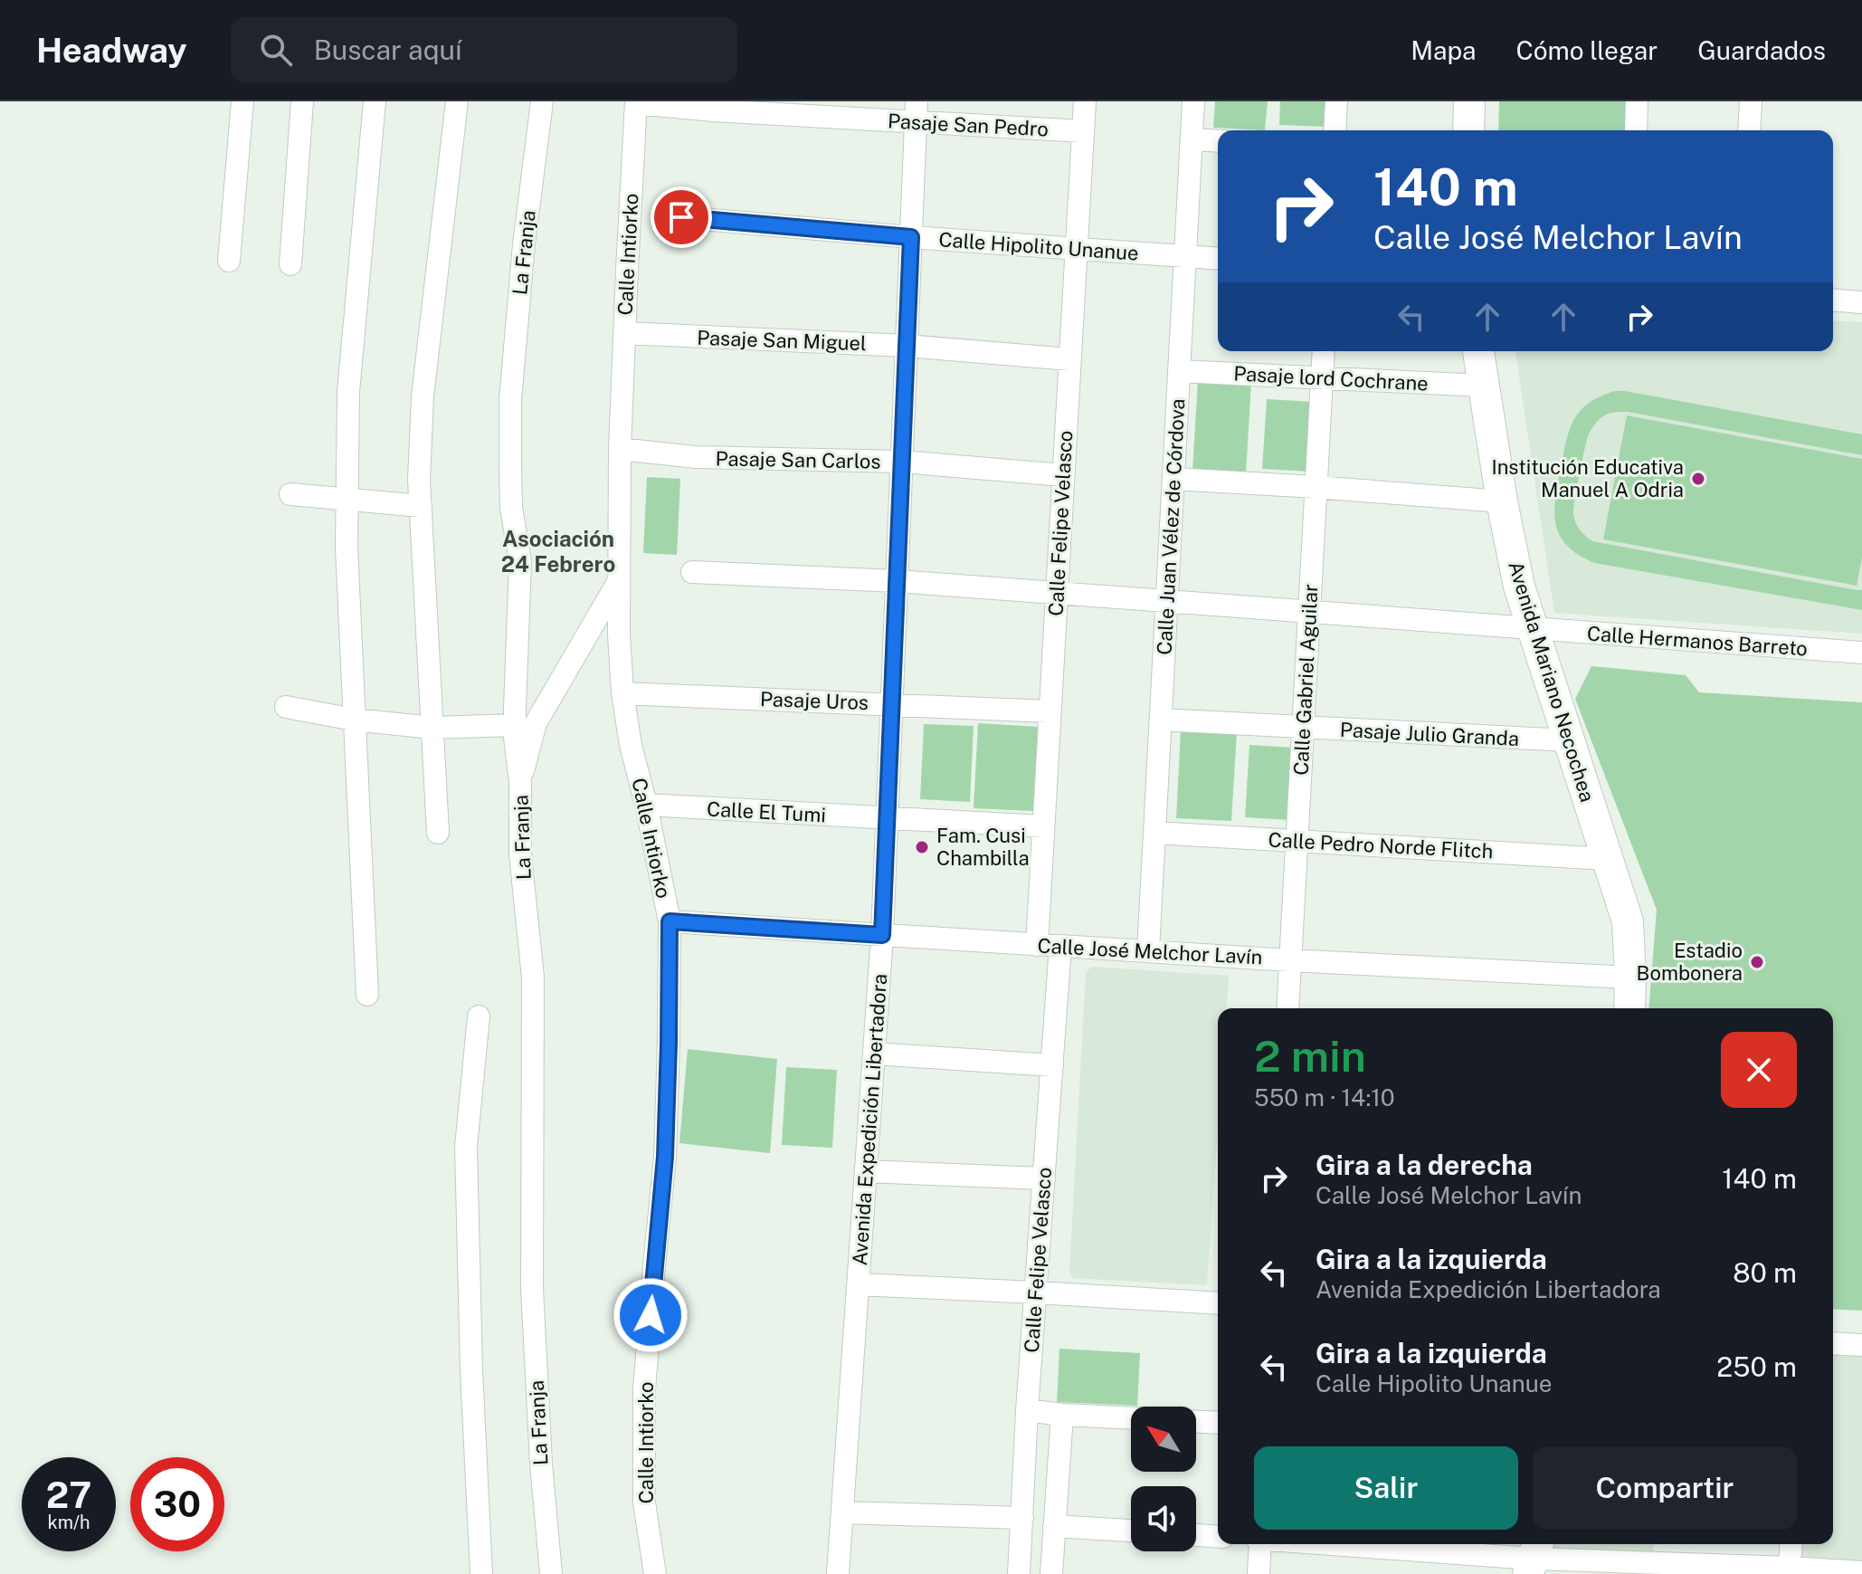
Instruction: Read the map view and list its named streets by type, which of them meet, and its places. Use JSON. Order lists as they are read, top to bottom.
{
  "streets": {
    "street": [
      "Pasaje San Pedro",
      "Calle Hipolito Unanue",
      "La Franja",
      "Calle Intiorko",
      "Pasaje San Miguel",
      "Pasaje lord Cochrane",
      "Pasaje San Carlos",
      "Calle Felipe Velasco",
      "Calle Juan Vélez de Córdova",
      "Calle Hermanos Barreto",
      "Calle Gabriel Aguilar",
      "Avenida Mariano Necochea",
      "Pasaje Uros",
      "Pasaje Julio Granda",
      "Calle El Tumi",
      "Calle Pedro Norde Flitch",
      "Calle José Melchor Lavín",
      "Avenida Expedición Libertadora"
    ]
  },
  "crossings": [
    ["Pasaje San Pedro", "Calle Intiorko"],
    ["Pasaje San Pedro", "Calle Felipe Velasco"],
    ["Pasaje San Pedro", "Avenida Expedición Libertadora"],
    ["Calle Hipolito Unanue", "Calle Felipe Velasco"],
    ["Calle Hipolito Unanue", "Calle Juan Vélez de Córdova"],
    ["Calle Hipolito Unanue", "Avenida Expedición Libertadora"],
    ["Calle Intiorko", "Pasaje San Miguel"],
    ["Calle Intiorko", "Pasaje San Carlos"],
    ["Calle Intiorko", "Pasaje Uros"],
    ["Calle Intiorko", "Calle El Tumi"],
    ["Calle Intiorko", "Calle José Melchor Lavín"],
    ["Pasaje San Miguel", "Calle Felipe Velasco"],
    ["Pasaje San Miguel", "Avenida Expedición Libertadora"],
    ["Pasaje lord Cochrane", "Calle Juan Vélez de Córdova"],
    ["Pasaje lord Cochrane", "Calle Gabriel Aguilar"],
    ["Pasaje lord Cochrane", "Avenida Mariano Necochea"],
    ["Pasaje San Carlos", "Calle Felipe Velasco"],
    ["Pasaje San Carlos", "Avenida Expedición Libertadora"],
    ["Calle Felipe Velasco", "Calle Hermanos Barreto"],
    ["Calle Felipe Velasco", "Pasaje Uros"],
    ["Calle Felipe Velasco", "Calle El Tumi"],
    ["Calle Felipe Velasco", "Calle José Melchor Lavín"],
    ["Calle Juan Vélez de Córdova", "Calle Hermanos Barreto"],
    ["Calle Juan Vélez de Córdova", "Pasaje Julio Granda"],
    ["Calle Juan Vélez de Córdova", "Calle Pedro Norde Flitch"],
    ["Calle Juan Vélez de Córdova", "Calle José Melchor Lavín"],
    ["Calle Hermanos Barreto", "Calle Gabriel Aguilar"],
    ["Calle Hermanos Barreto", "Avenida Mariano Necochea"],
    ["Calle Hermanos Barreto", "Avenida Expedición Libertadora"],
    ["Calle Gabriel Aguilar", "Pasaje Julio Granda"],
    ["Calle Gabriel Aguilar", "Calle Pedro Norde Flitch"],
    ["Calle Gabriel Aguilar", "Calle José Melchor Lavín"],
    ["Avenida Mariano Necochea", "Pasaje Julio Granda"],
    ["Avenida Mariano Necochea", "Calle Pedro Norde Flitch"],
    ["Avenida Mariano Necochea", "Calle José Melchor Lavín"],
    ["Pasaje Uros", "Avenida Expedición Libertadora"],
    ["Calle El Tumi", "Avenida Expedición Libertadora"],
    ["Calle José Melchor Lavín", "Avenida Expedición Libertadora"]
  ],
  "districts": ["Asociación 24 Febrero"],
  "places": ["Institución Educativa Manuel A Odria", "Fam. Cusi Chambilla", "Estadio Bombonera"],
  "north": "top left",
  "page": {
    "header": "Headway",
    "search": "Buscar aquí",
    "nav": ["Mapa", "Cómo llegar", "Guardados"],
    "turn": ["140 m", "Calle José Melchor Lavín"],
    "heading": ["2 min", "550 m · 14:10"],
    "list": [
      {
        "name": "Gira a la derecha",
        "note": "Calle José Melchor Lavín",
        "value": "140 m"
      },
      {
        "name": "Gira a la izquierda",
        "note": "Avenida Expedición Libertadora",
        "value": "80 m"
      },
      {
        "name": "Gira a la izquierda",
        "note": "Calle Hipolito Unanue",
        "value": "250 m"
      }
    ],
    "buttons": ["Salir", "Compartir"],
    "speed": "27 km/h",
    "limit": "30"
  }
}
